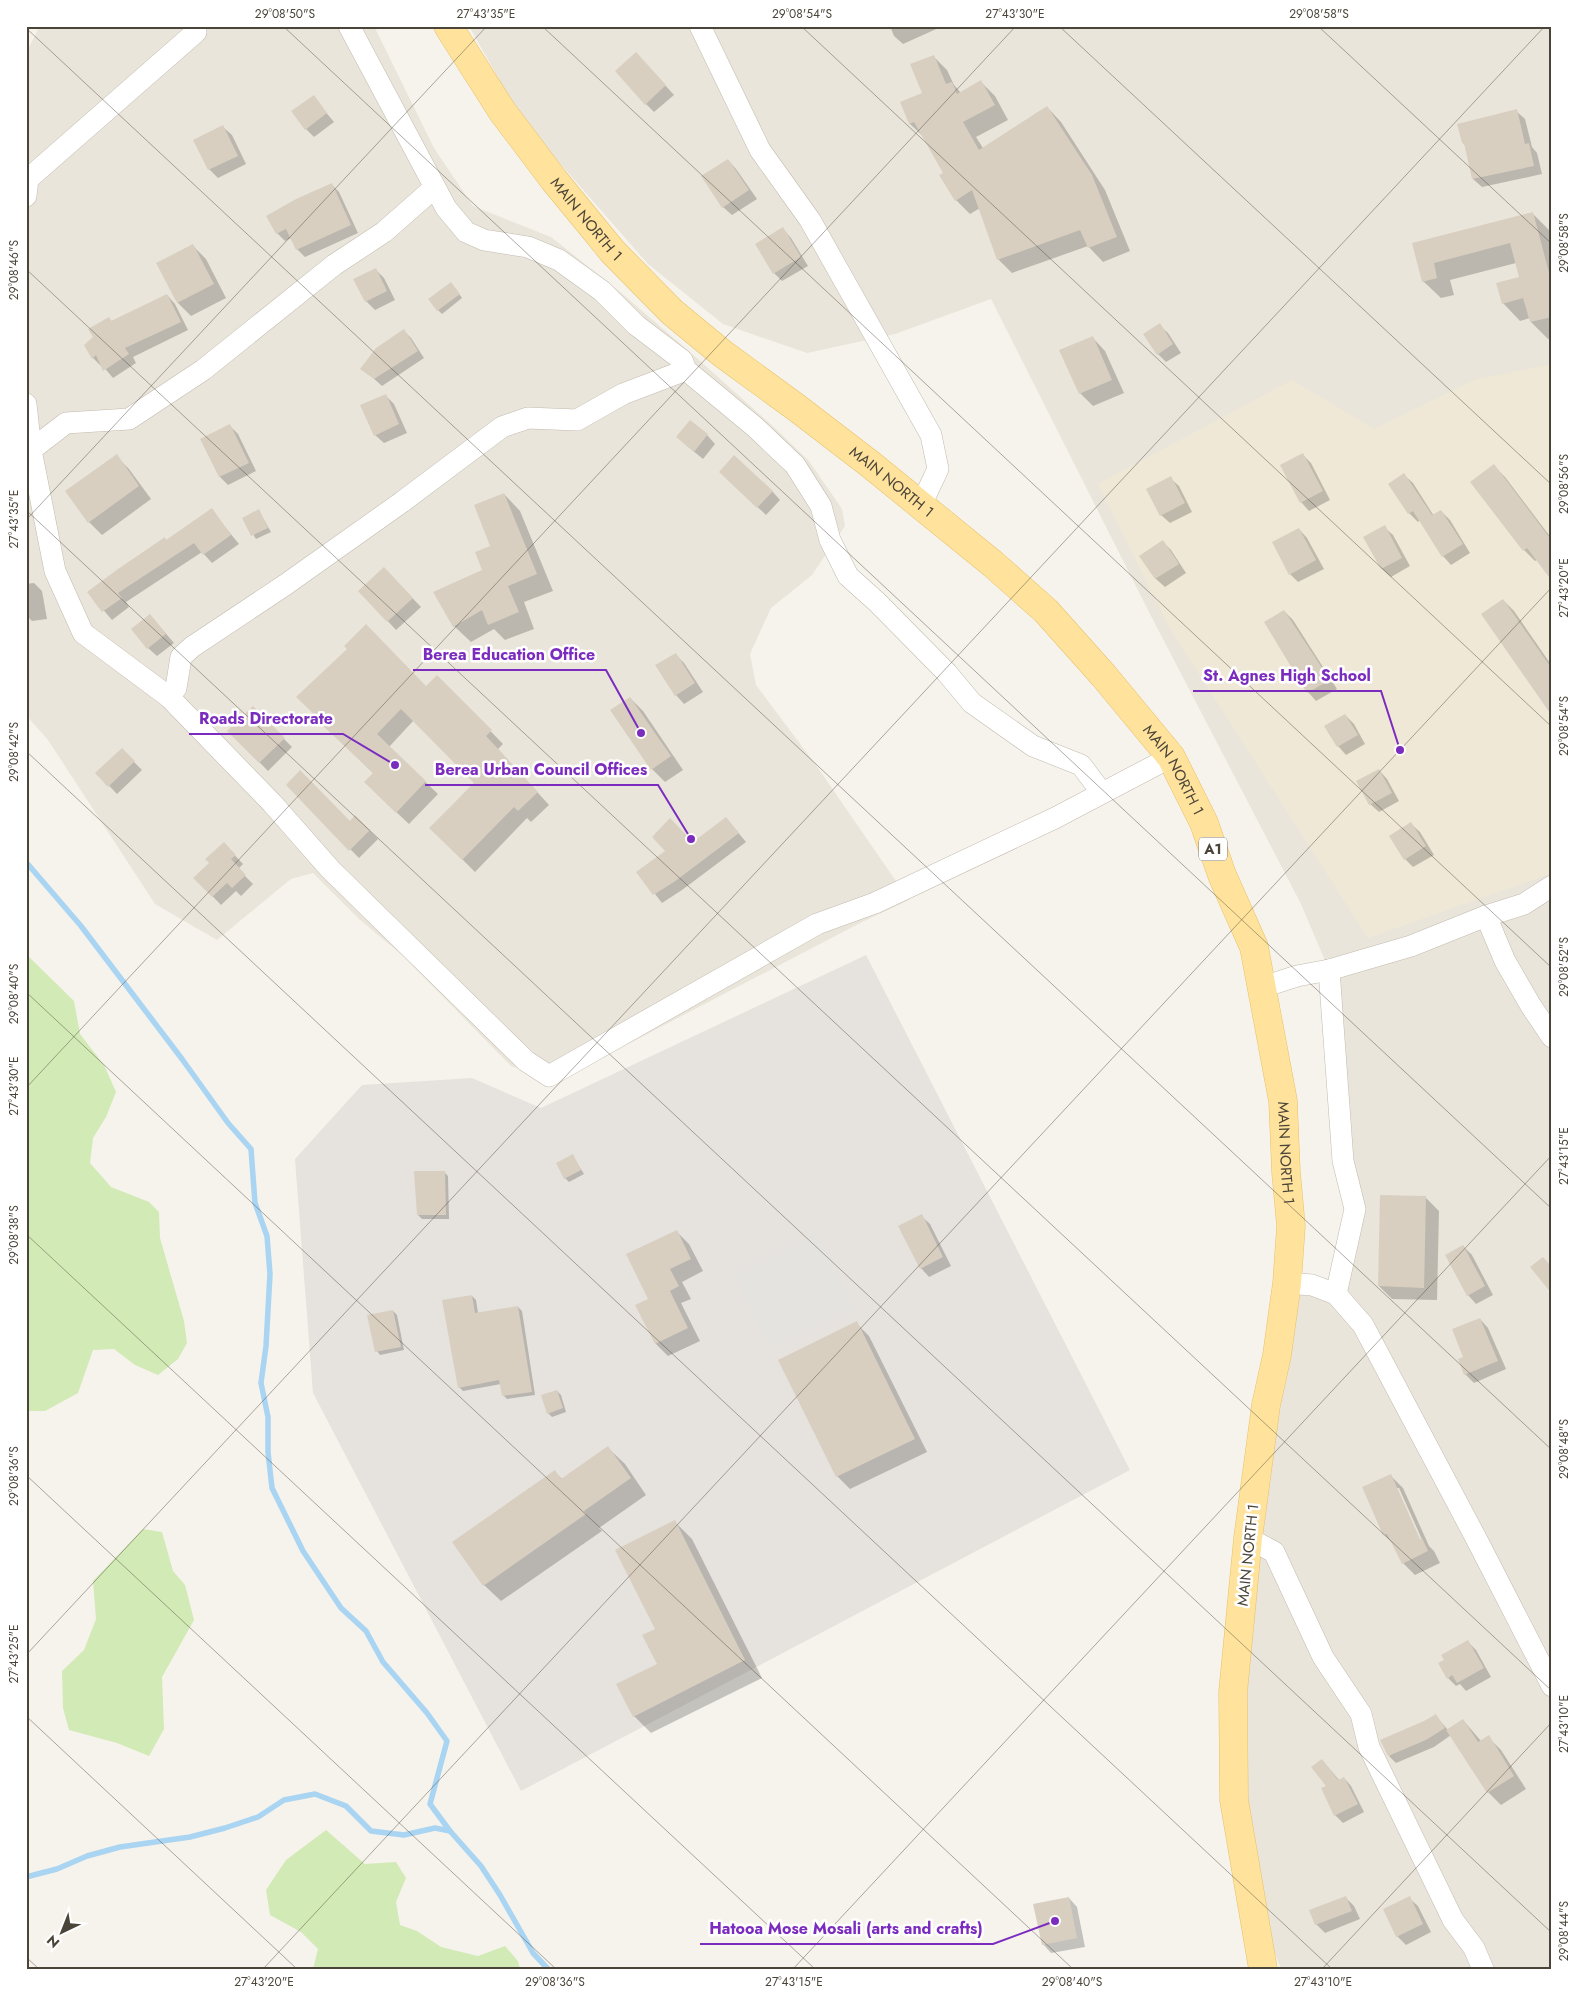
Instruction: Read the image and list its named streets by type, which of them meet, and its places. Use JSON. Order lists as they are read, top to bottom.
{
  "streets": {
    "main road": ["MAIN NORTH 1", "A1"]
  },
  "places": [
    "Berea Education Office",
    "St. Agnes High School",
    "Roads Directorate",
    "Berea Urban Council Offices",
    "Hatooa Mose Mosali (arts and crafts)"
  ],
  "north": "bottom left",
  "coordinates": [
    "29°08'50\"S",
    "27°43'35\"E",
    "29°08'54\"S",
    "27°43'30\"E",
    "29°08'58\"S",
    "29°08'46\"S",
    "29°08'56\"S",
    "27°43'20\"E",
    "29°08'42\"S",
    "29°08'52\"S",
    "29°08'40\"S",
    "27°43'15\"E",
    "29°08'38\"S",
    "29°08'48\"S",
    "29°08'36\"S",
    "27°43'25\"E",
    "27°43'10\"E",
    "29°08'44\"S"
  ]
}
